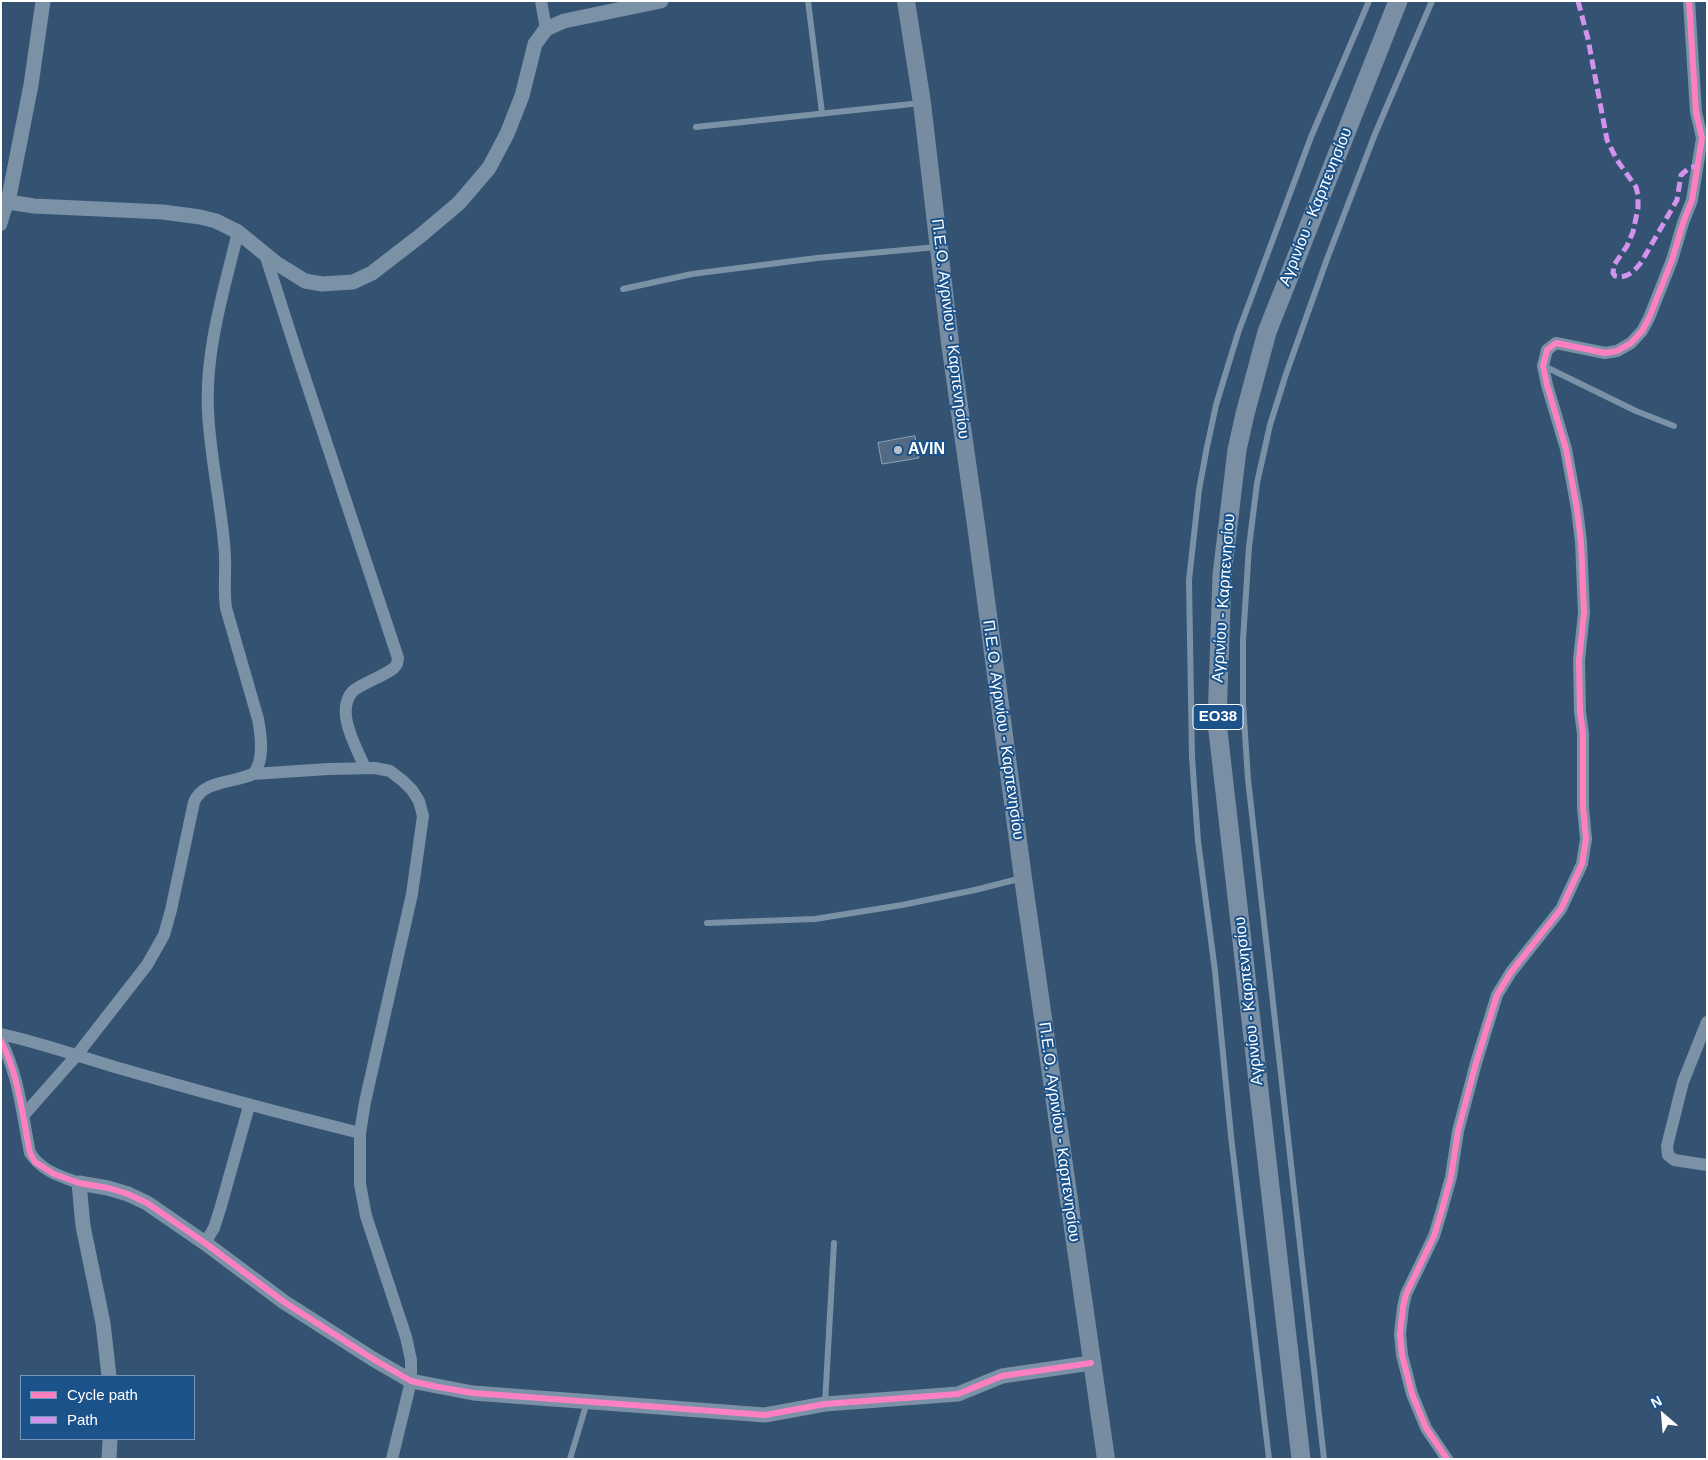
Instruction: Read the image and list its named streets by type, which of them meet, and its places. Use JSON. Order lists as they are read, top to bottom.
{
  "streets": {
    "main road": ["Αγρινίου - Καρπενησίου", "Π.Ε.Ο. Αγρινίου - Καρπενησίου", "ΕΟ38"]
  },
  "places": ["AVIN"],
  "legend": ["Cycle path", "Path"],
  "north": "top left"
}
